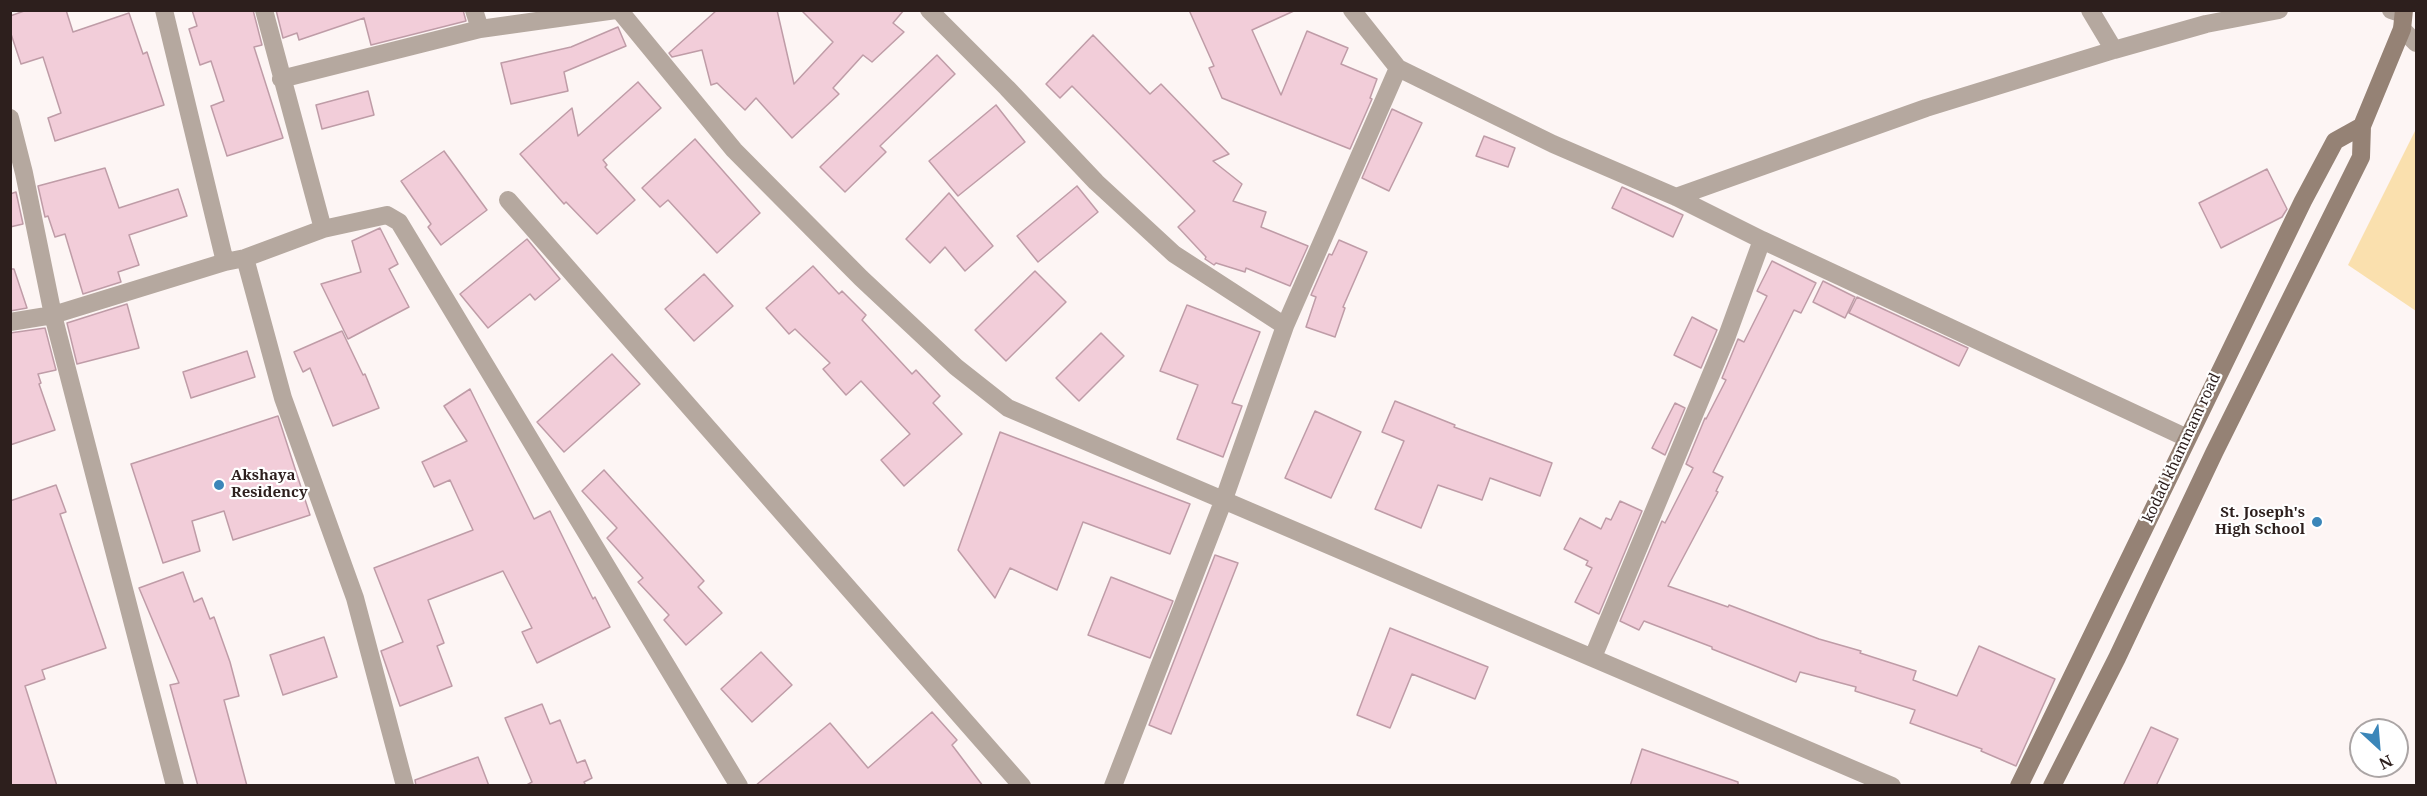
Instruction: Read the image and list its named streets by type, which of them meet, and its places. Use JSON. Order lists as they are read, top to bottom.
{
  "streets": {
    "main road": ["kodad khammam road"]
  },
  "places": ["Akshaya Residency", "St. Joseph's High School"],
  "north": "bottom right"
}
